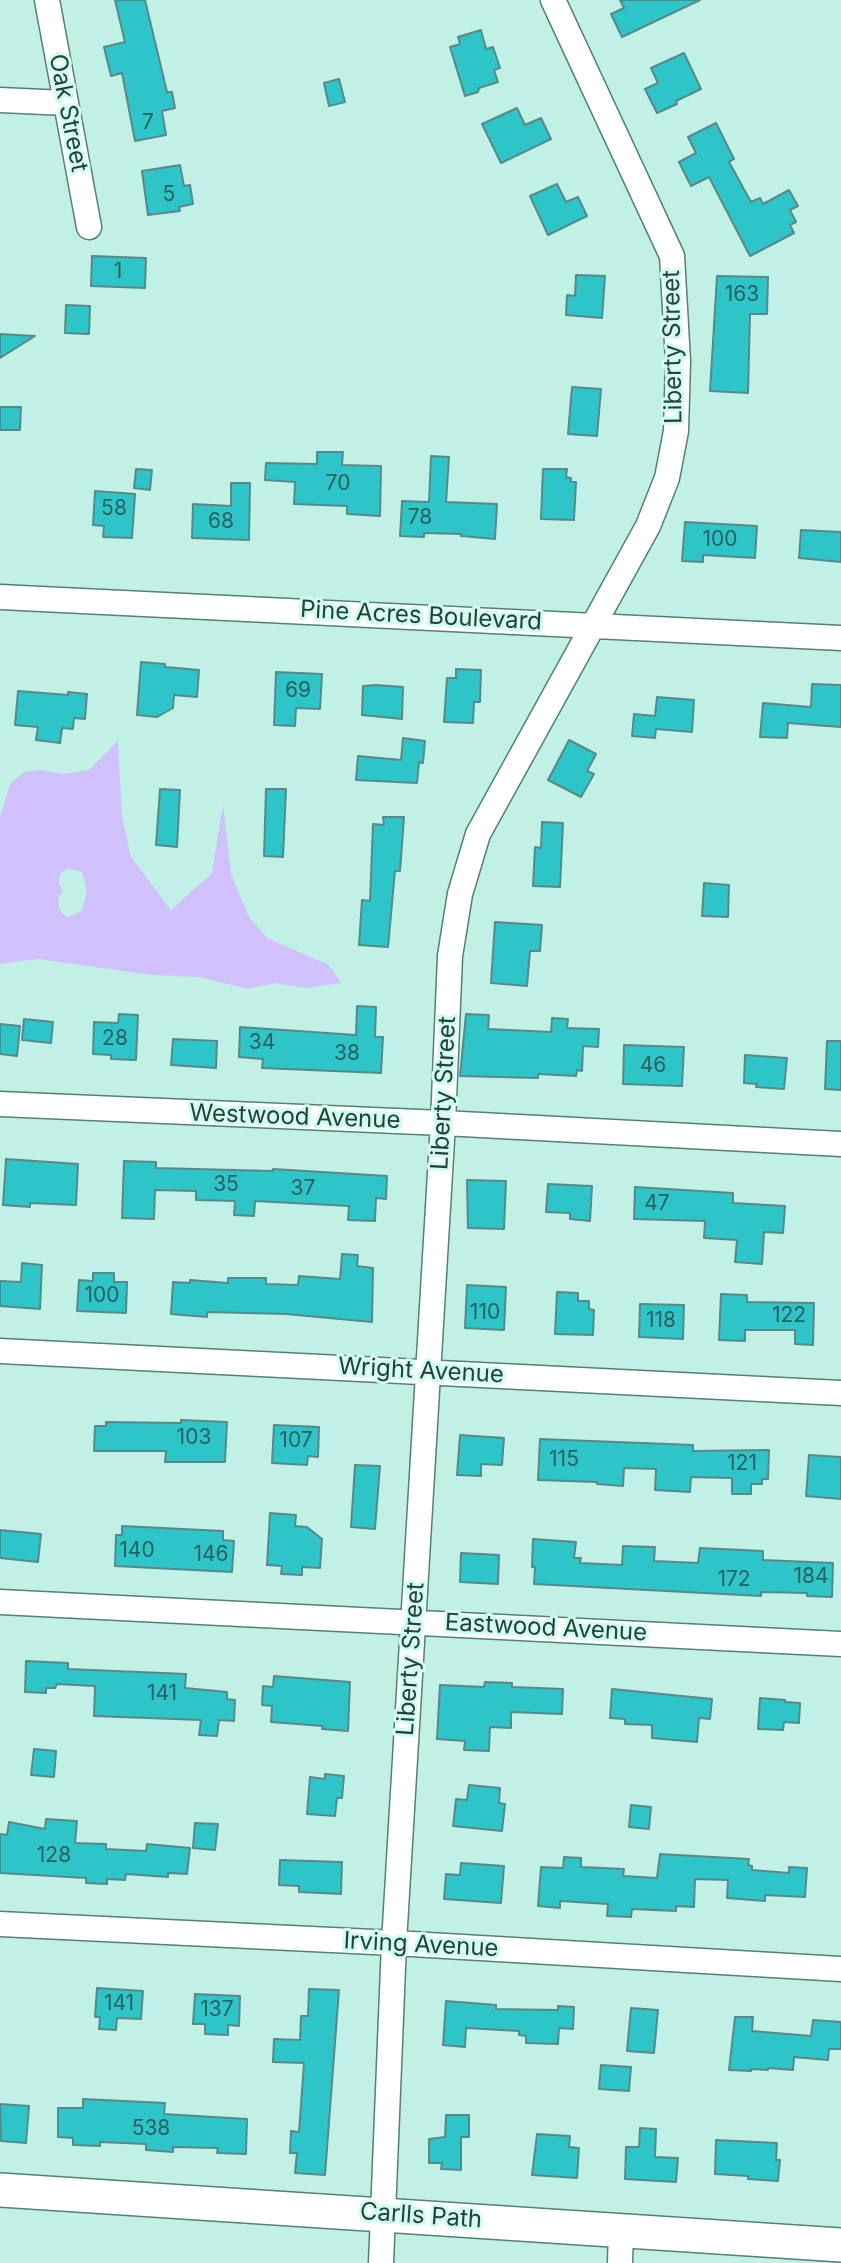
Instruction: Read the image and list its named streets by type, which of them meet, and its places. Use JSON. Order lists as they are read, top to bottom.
{
  "streets": {
    "street": [
      "Oak Street",
      "Liberty Street",
      "Pine Acres Boulevard",
      "Westwood Avenue",
      "Wright Avenue",
      "Eastwood Avenue",
      "Irving Avenue",
      "Carlls Path"
    ]
  },
  "crossings": [
    ["Liberty Street", "Pine Acres Boulevard"],
    ["Liberty Street", "Westwood Avenue"],
    ["Liberty Street", "Wright Avenue"],
    ["Liberty Street", "Eastwood Avenue"],
    ["Liberty Street", "Irving Avenue"],
    ["Liberty Street", "Carlls Path"]
  ],
  "house_numbers": [
    "7",
    "5",
    "1",
    "163",
    "70",
    "58",
    "78",
    "68",
    "100",
    "69",
    "28",
    "34",
    "38",
    "46",
    "35",
    "37",
    "47",
    "100",
    "110",
    "122",
    "118",
    "103",
    "107",
    "115",
    "121",
    "140",
    "146",
    "184",
    "172",
    "141",
    "128",
    "141",
    "137",
    "538"
  ]
}
